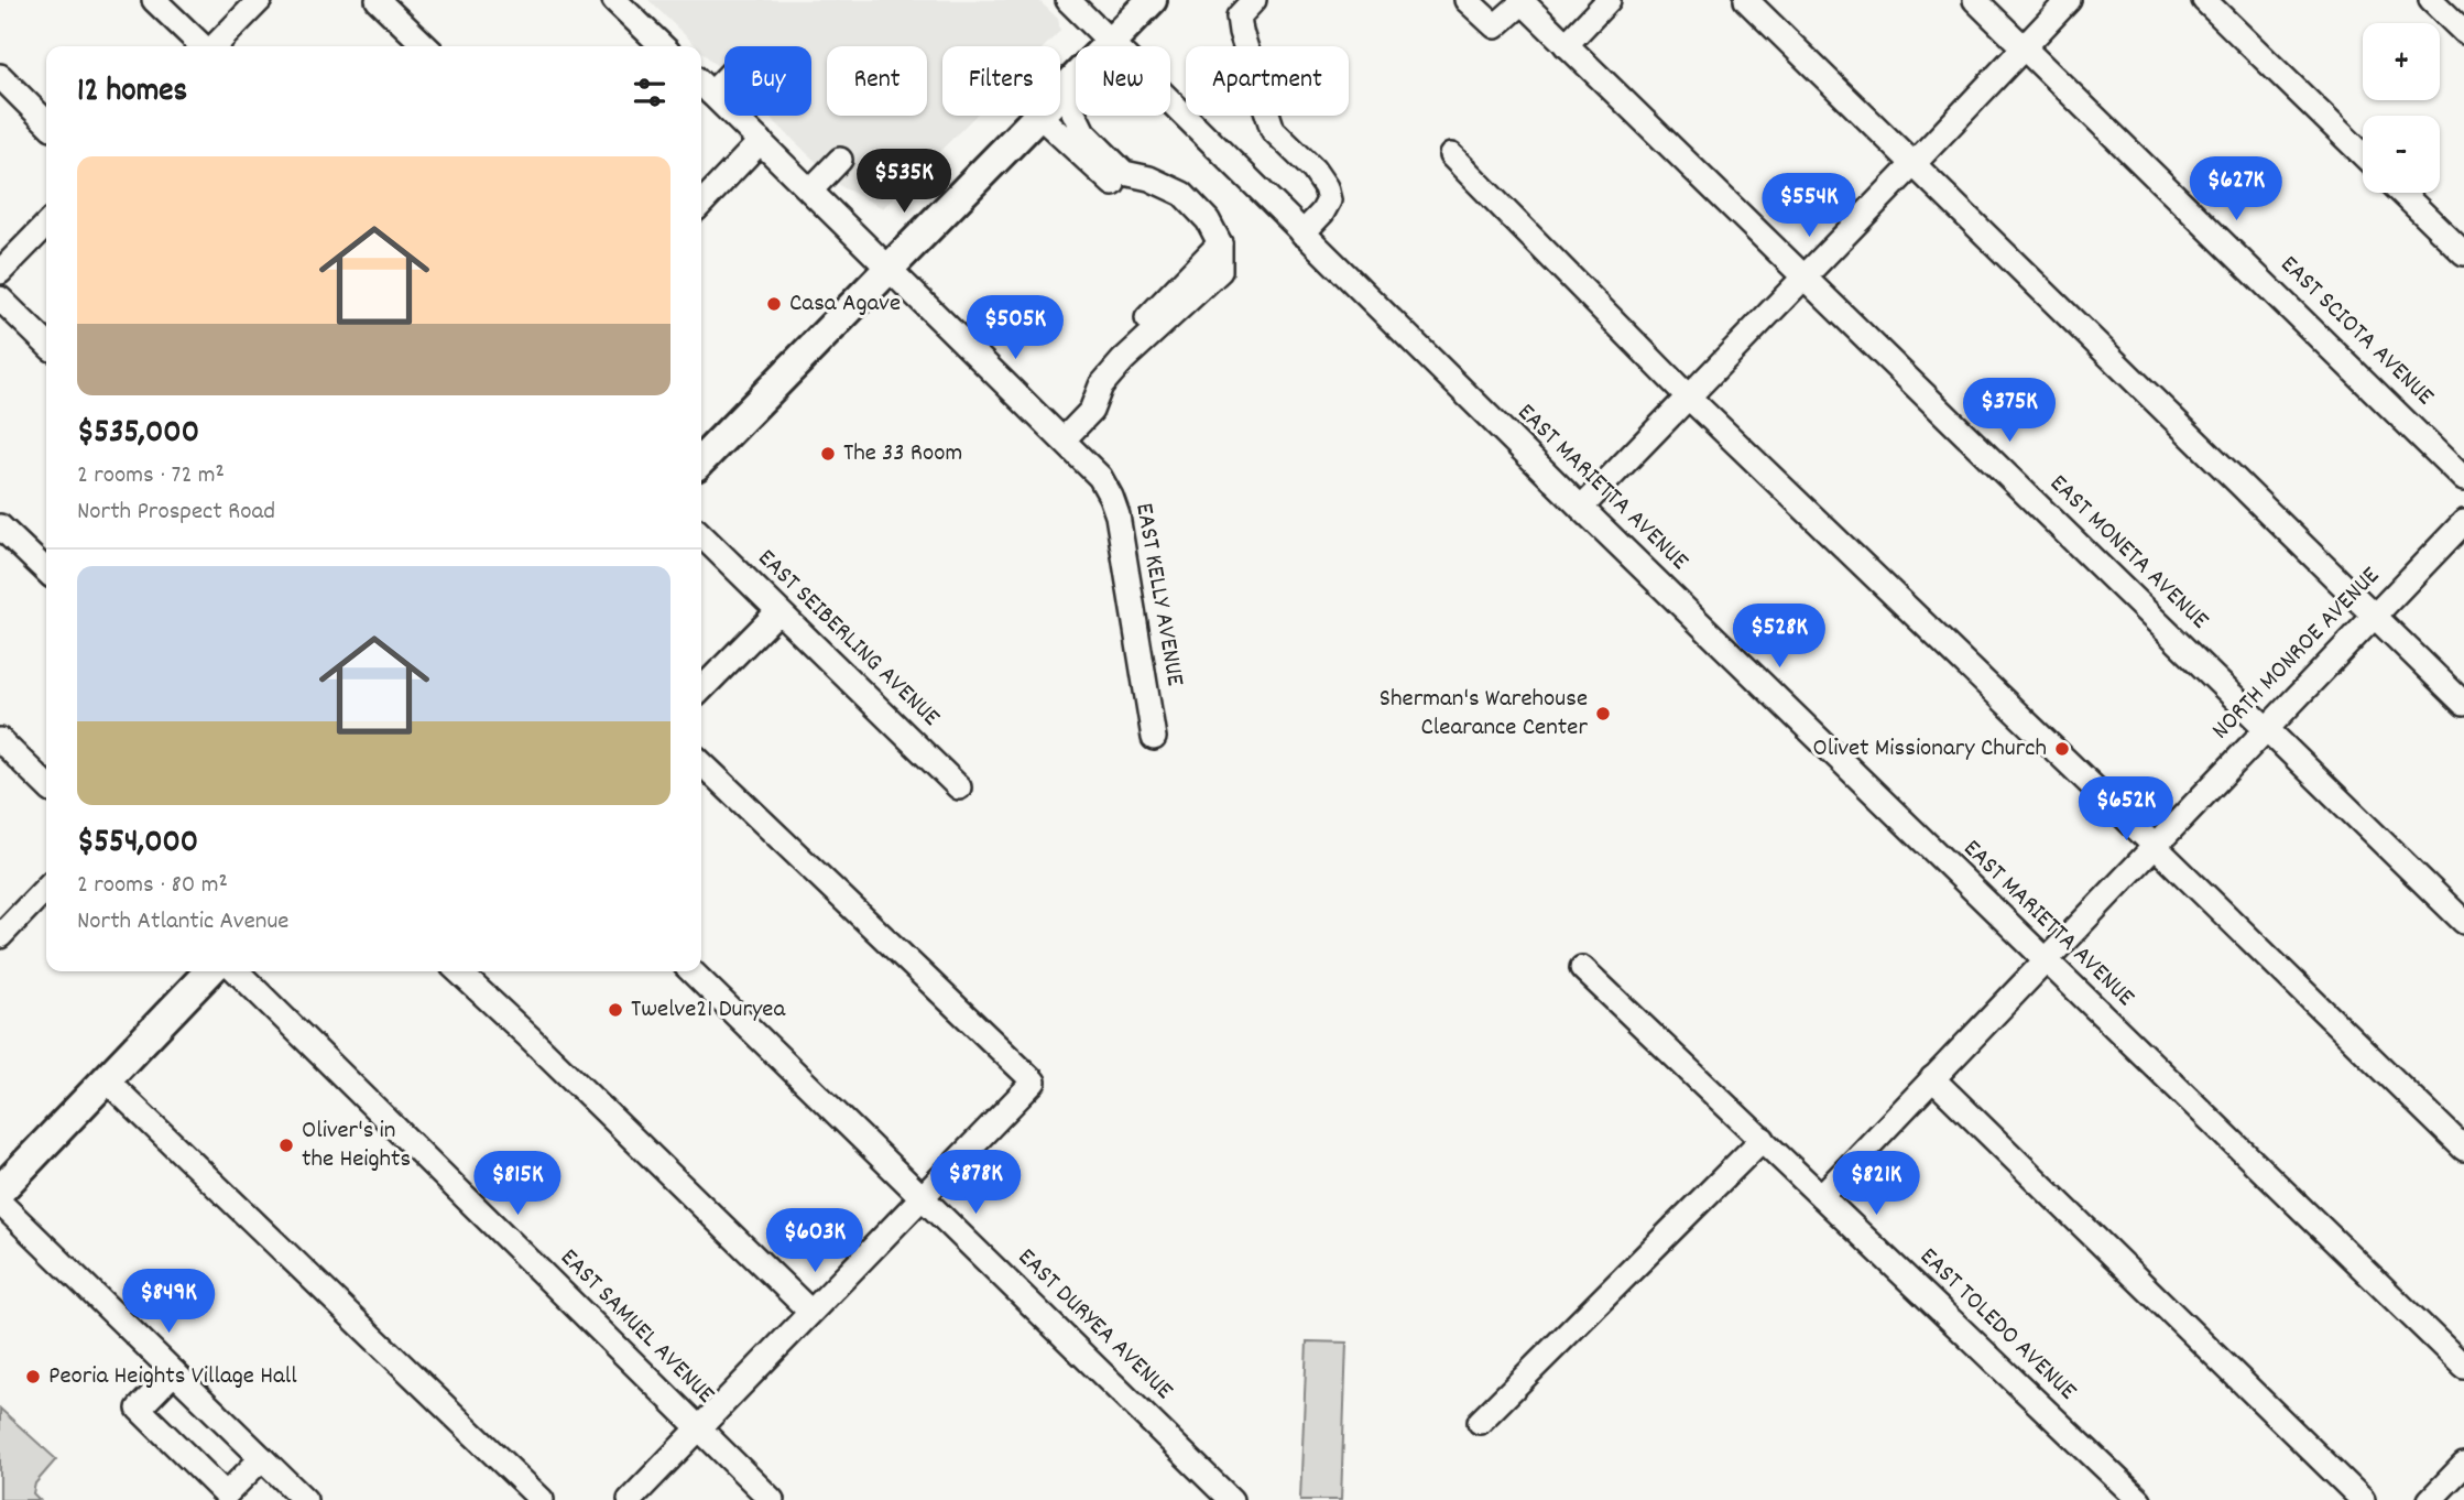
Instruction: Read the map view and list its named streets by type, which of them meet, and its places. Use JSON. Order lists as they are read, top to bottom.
{
  "streets": {
    "street": [
      "EAST SCIOTA AVENUE",
      "EAST MARIETTA AVENUE",
      "EAST MONETA AVENUE",
      "EAST KELLY AVENUE",
      "EAST SEIBERLING AVENUE",
      "NORTH MONROE AVENUE",
      "EAST DURYEA AVENUE",
      "EAST TOLEDO AVENUE",
      "EAST SAMUEL AVENUE"
    ]
  },
  "crossings": [
    ["EAST MARIETTA AVENUE", "NORTH MONROE AVENUE"],
    ["EAST MONETA AVENUE", "NORTH MONROE AVENUE"],
    ["NORTH MONROE AVENUE", "EAST TOLEDO AVENUE"]
  ],
  "places": [
    "Casa Agave",
    "The 33 Room",
    "Sherman's Warehouse Clearance Center",
    "Olivet Missionary Church",
    "Twelve21 Duryea",
    "Oliver's in the Heights",
    "Peoria Heights Village Hall"
  ],
  "page": {
    "map_buttons": ["+", "−"],
    "chip": [
      "Buy",
      "Rent",
      "Filters",
      "New",
      "Apartment"
    ],
    "heading": "12 homes",
    "list": [
      {
        "name": "$535,000",
        "note": "2 rooms · 72 m² · North Prospect Road"
      },
      {
        "name": "$554,000",
        "note": "2 rooms · 80 m² · North Atlantic Avenue"
      }
    ],
    "price": [
      "$535K",
      "$627K",
      "$554K",
      "$505K",
      "$375K",
      "$528K",
      "$652K",
      "$878K",
      "$815K",
      "$821K",
      "$603K",
      "$849K"
    ]
  }
}
